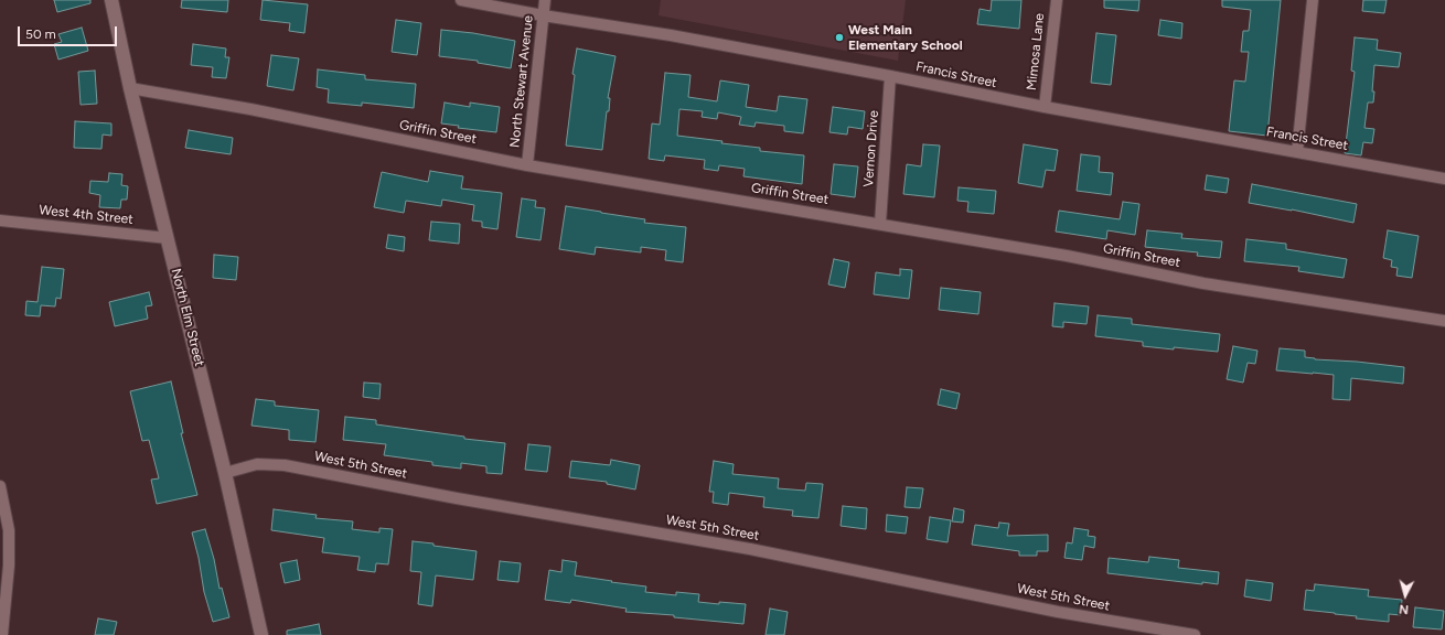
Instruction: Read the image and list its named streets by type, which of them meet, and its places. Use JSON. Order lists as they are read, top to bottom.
{
  "streets": {
    "street": [
      "Mimosa Lane",
      "Francis Street",
      "North Stewart Avenue",
      "Griffin Street",
      "Vernon Drive",
      "West 4th Street",
      "North Elm Street",
      "West 5th Street"
    ]
  },
  "crossings": [
    ["Mimosa Lane", "Francis Street"],
    ["Francis Street", "North Stewart Avenue"],
    ["Francis Street", "Vernon Drive"],
    ["North Stewart Avenue", "Griffin Street"],
    ["Griffin Street", "Vernon Drive"],
    ["Griffin Street", "North Elm Street"],
    ["West 4th Street", "North Elm Street"],
    ["North Elm Street", "West 5th Street"]
  ],
  "places": ["West Main Elementary School"],
  "scale_bar": "50 m",
  "north": "bottom"
}
